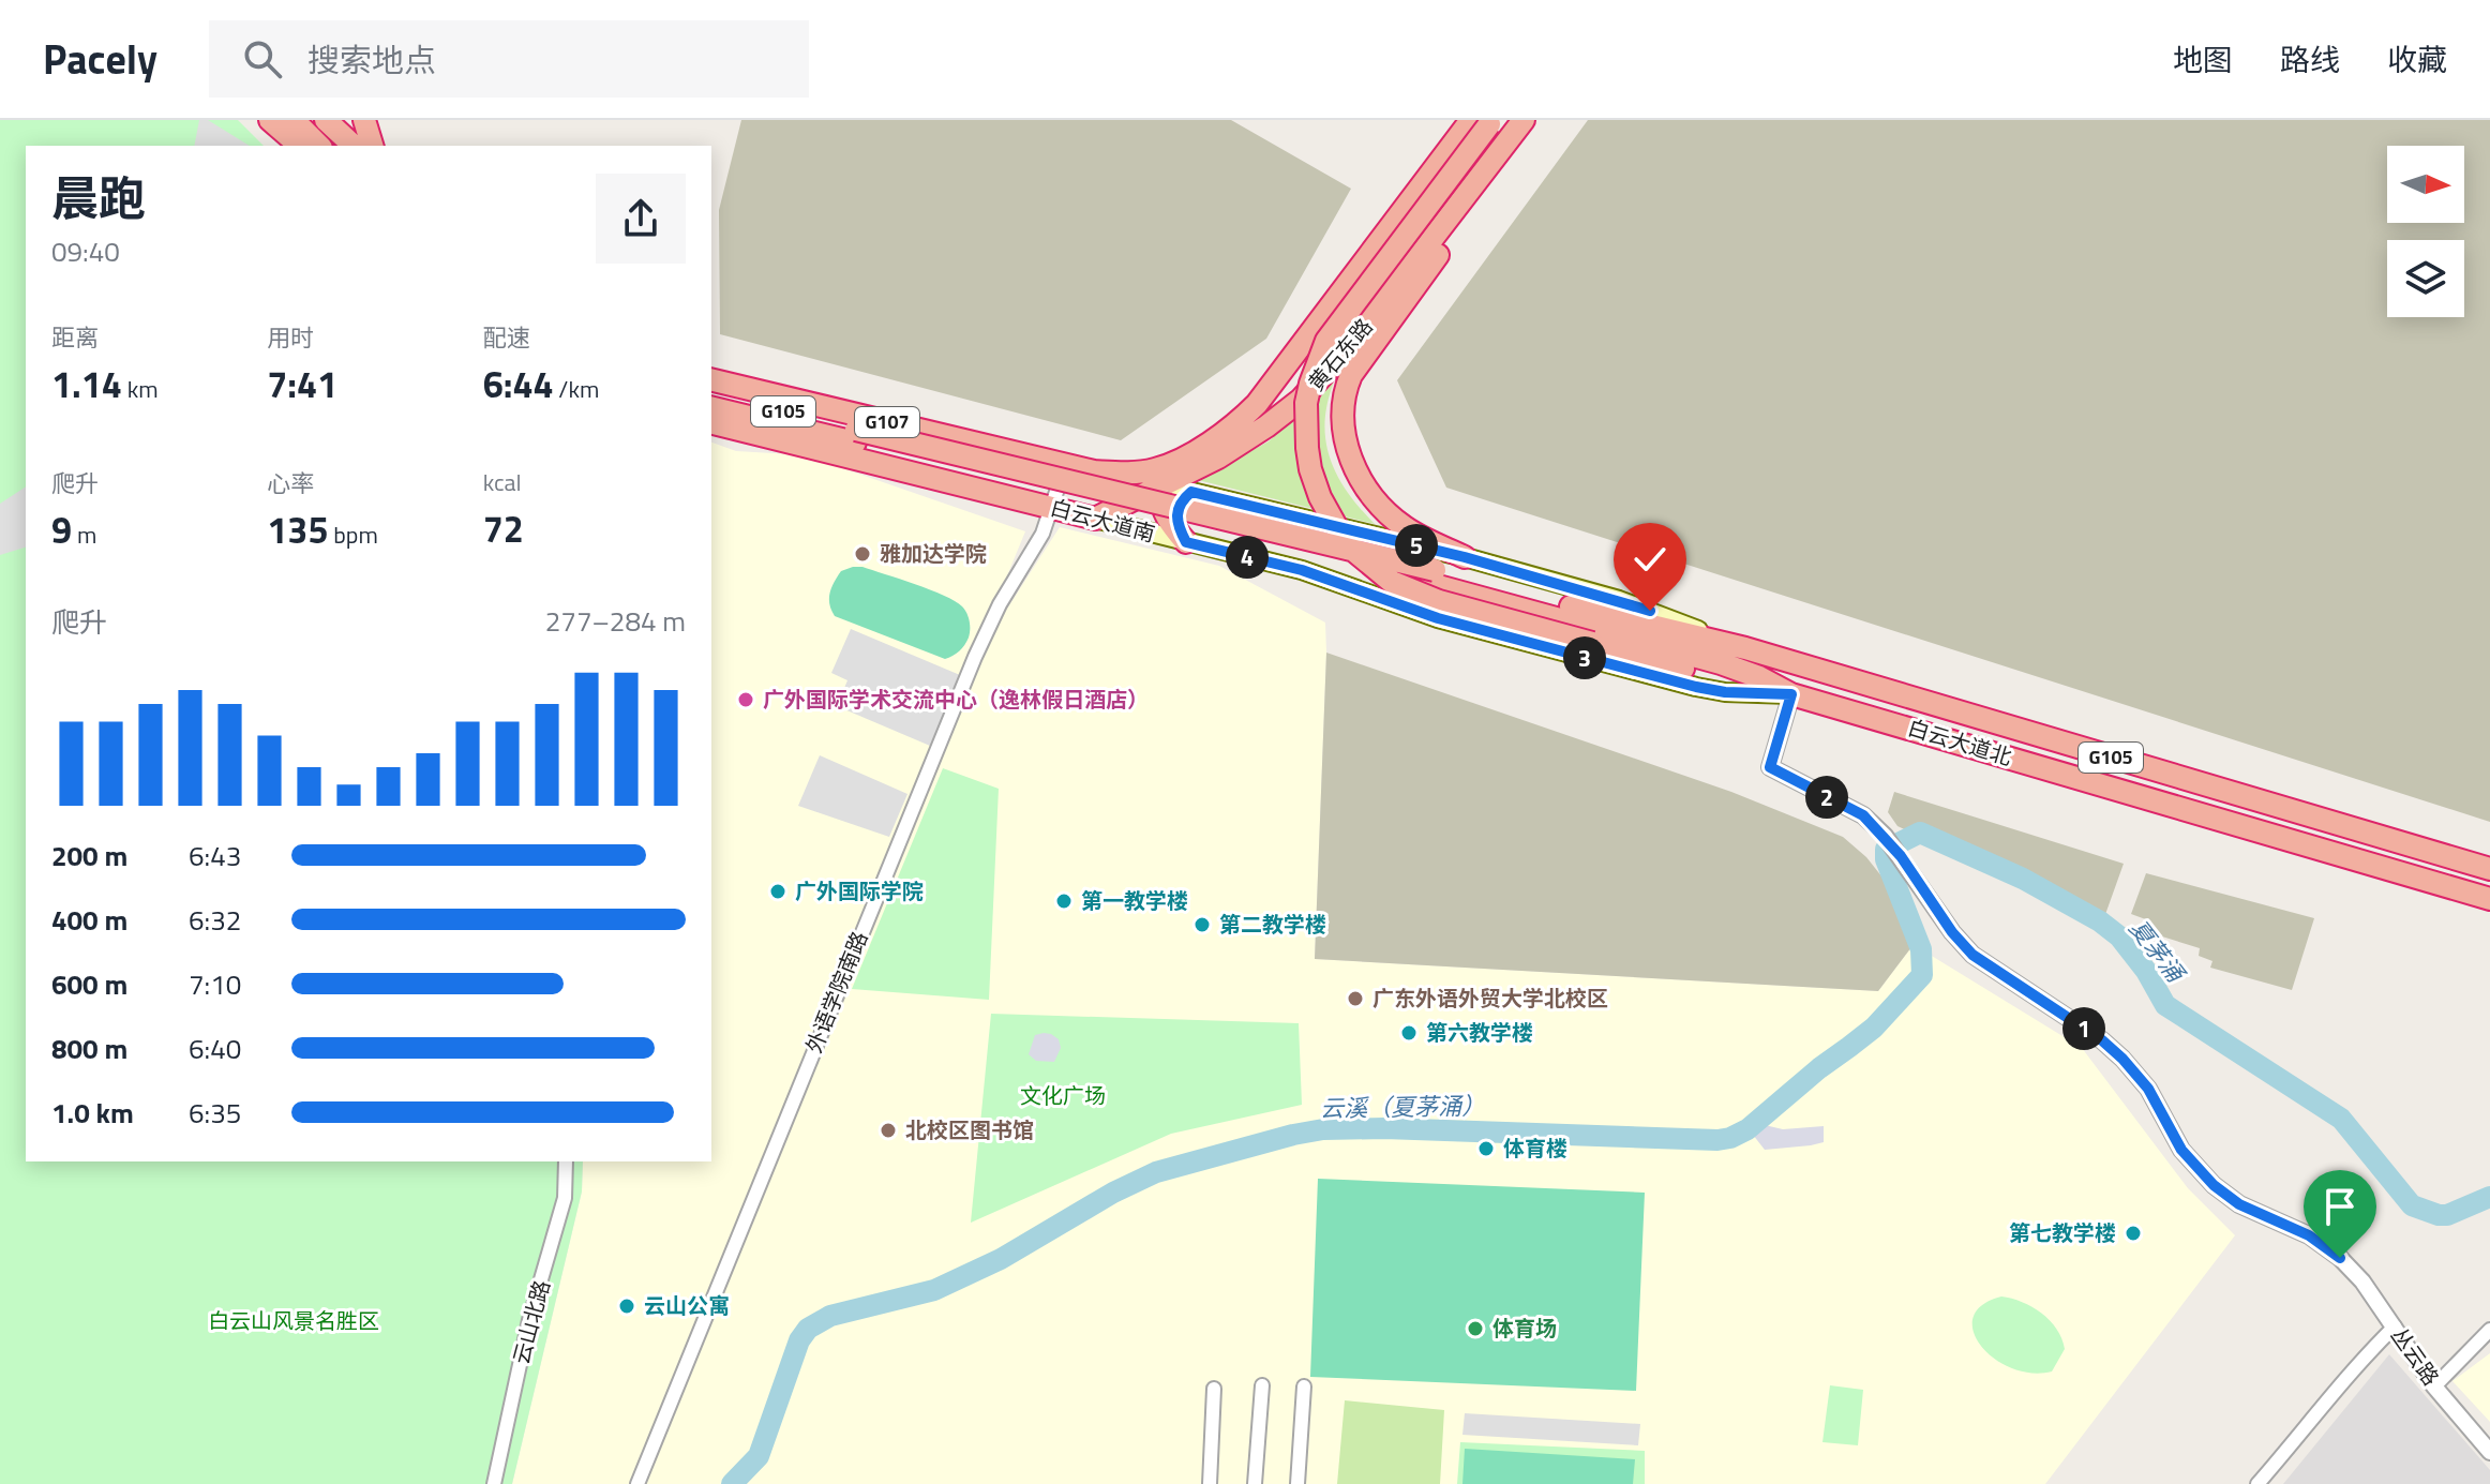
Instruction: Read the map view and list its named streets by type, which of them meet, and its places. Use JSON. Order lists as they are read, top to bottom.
{
  "streets": {
    "highway": [
      "黄石东路",
      "G105",
      "G107",
      "白云大道南",
      "白云大道北"
    ],
    "street": ["外语学院南路", "云山北路", "丛云路"]
  },
  "crossings": [
    ["黄石东路", "白云大道南"],
    ["白云大道南", "白云大道北"],
    ["白云大道南", "外语学院南路"],
    ["白云大道南", "丛云路"],
    ["白云大道北", "丛云路"]
  ],
  "water": ["夏茅涌", "云溪（夏茅涌）"],
  "parks": ["文化广场", "白云山风景名胜区"],
  "places": [
    "雅加达学院",
    "广外国际学术交流中心（逸林假日酒店）",
    "广外国际学院",
    "第一教学楼",
    "第二教学楼",
    "广东外语外贸大学北校区",
    "第六教学楼",
    "北校区图书馆",
    "体育楼",
    "第七教学楼",
    "云山公寓",
    "体育场"
  ],
  "north": "right",
  "page": {
    "header": "Pacely",
    "search": "搜索地点",
    "nav": ["地图", "路线", "收藏"],
    "heading": ["晨跑", "09:40"],
    "stats": [
      ["距离", "1.14 km"],
      ["用时", "7:41"],
      ["配速", "6:44 /km"],
      ["爬升", "9 m"],
      ["心率", "135 bpm"],
      ["kcal", "72"]
    ],
    "pins": [
      "5",
      "4",
      "3",
      "2",
      "1"
    ],
    "chart": ["爬升", "277–284 m"],
    "list": [
      {
        "name": "200 m",
        "note": "6:43"
      },
      {
        "name": "400 m",
        "note": "6:32"
      },
      {
        "name": "600 m",
        "note": "7:10"
      },
      {
        "name": "800 m",
        "note": "6:40"
      },
      {
        "name": "1.0 km",
        "note": "6:35"
      }
    ]
  }
}
